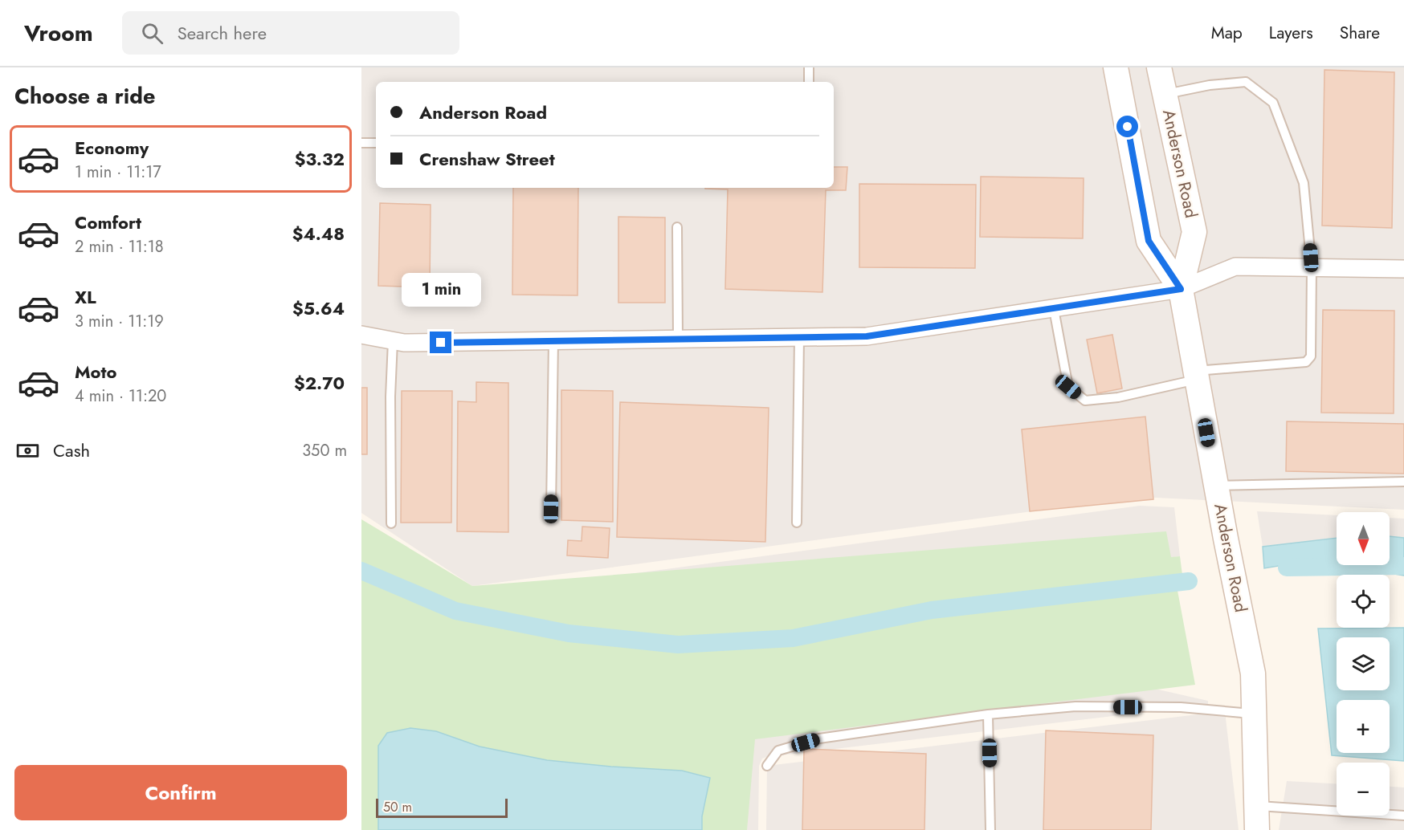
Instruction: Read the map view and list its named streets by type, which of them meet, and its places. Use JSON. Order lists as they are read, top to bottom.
{
  "streets": {
    "main road": ["Anderson Road"]
  },
  "scale_bar": "50 m",
  "north": "bottom",
  "page": {
    "header": "Vroom",
    "search": "Search here",
    "nav": ["Map", "Layers", "Share"],
    "heading": "Choose a ride",
    "banner": ["Anderson Road", "Crenshaw Street"],
    "list": [
      {
        "name": "Economy",
        "note": "1 min · 11:17",
        "value": "$3.32"
      },
      {
        "name": "Comfort",
        "note": "2 min · 11:18",
        "value": "$4.48"
      },
      {
        "name": "XL",
        "note": "3 min · 11:19",
        "value": "$5.64"
      },
      {
        "name": "Moto",
        "note": "4 min · 11:20",
        "value": "$2.70"
      }
    ],
    "bubble": "1 min",
    "pay": ["Cash", "350 m"],
    "map_buttons": ["+", "−"],
    "buttons": "Confirm",
    "scale": "50 m"
  }
}
